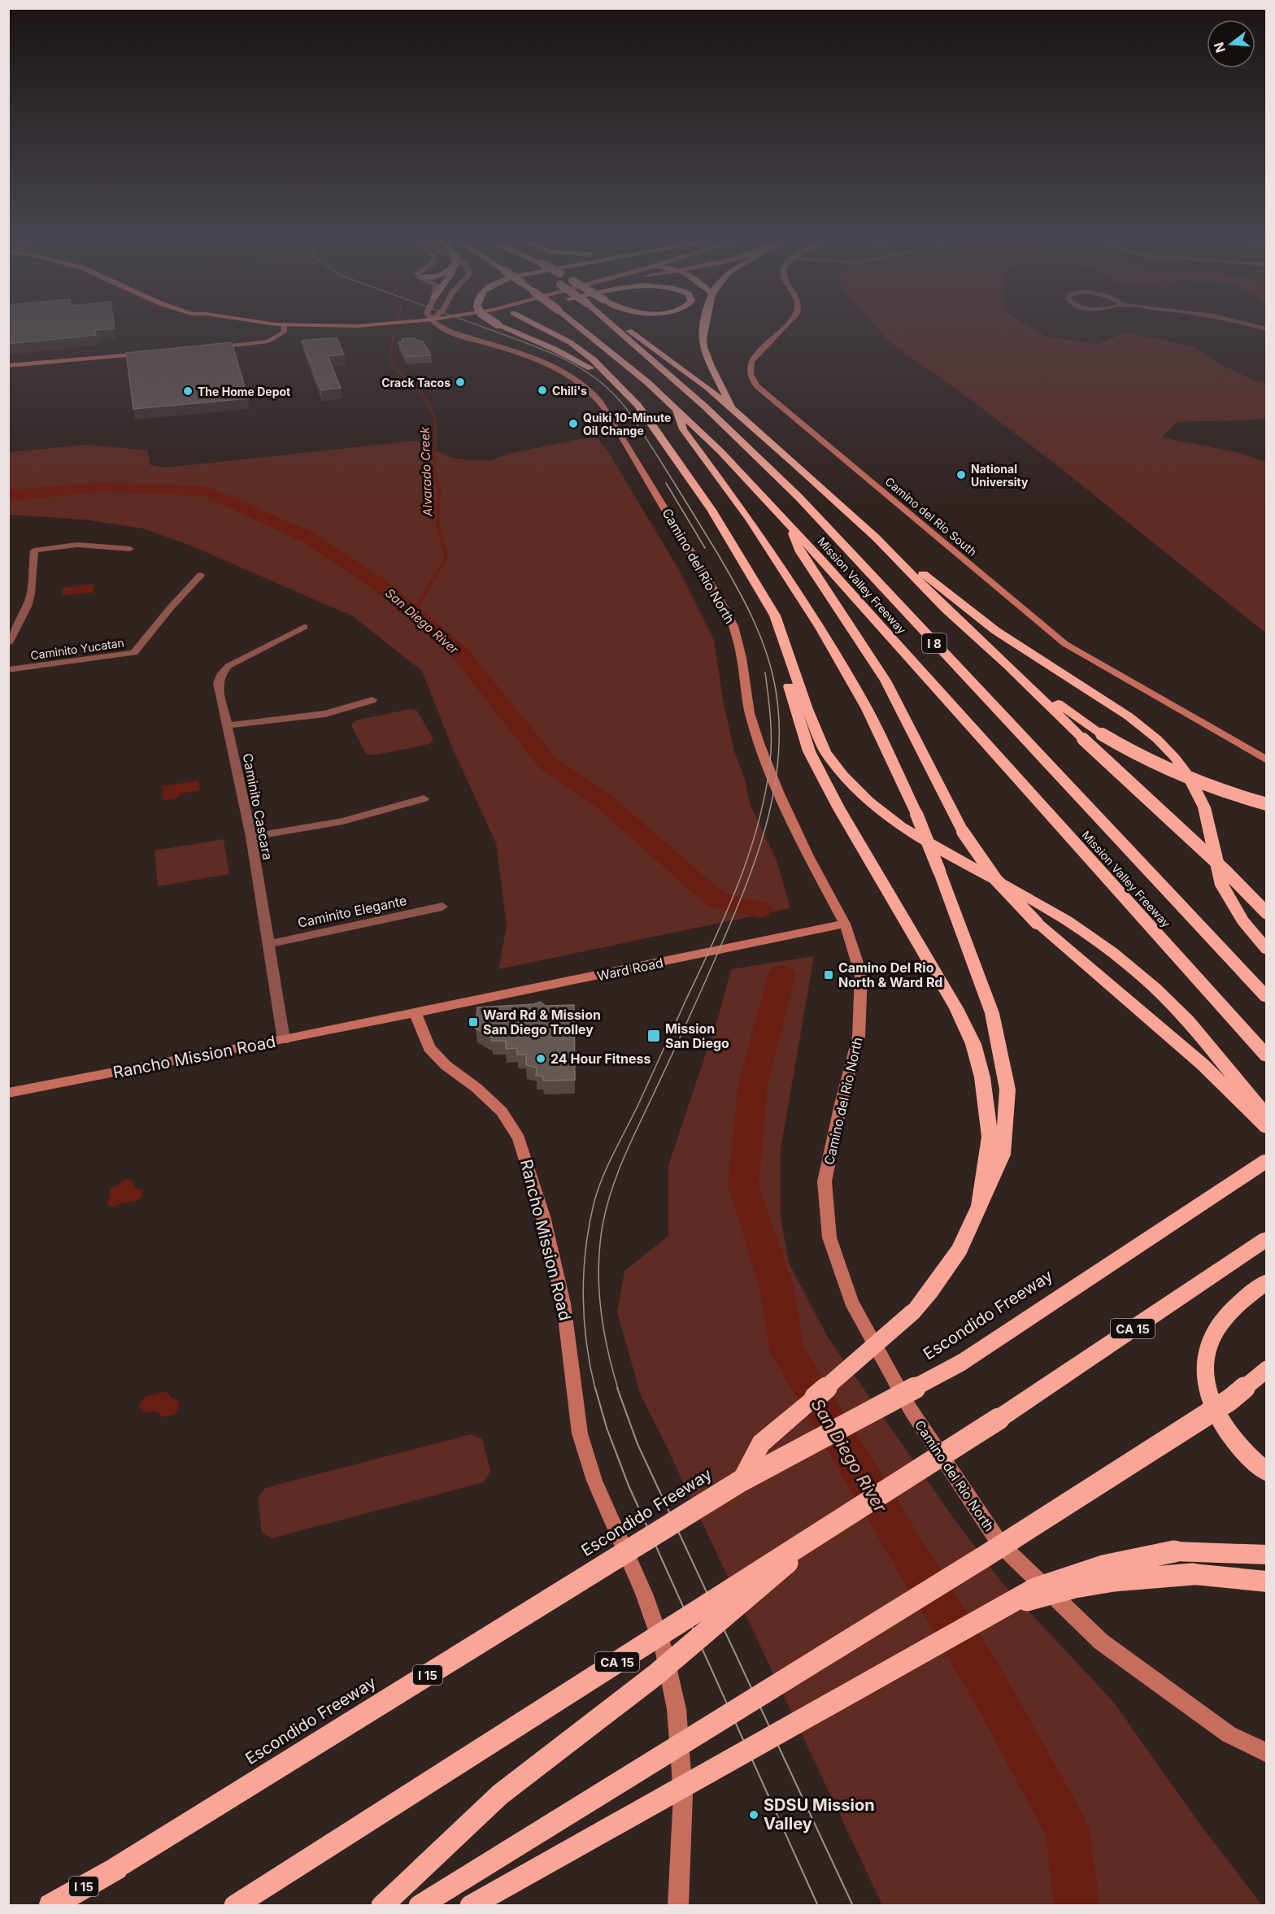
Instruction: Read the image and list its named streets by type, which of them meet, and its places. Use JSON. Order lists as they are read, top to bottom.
{
  "streets": {
    "highway": [
      "Mission Valley Freeway",
      "I 8",
      "Escondido Freeway",
      "CA 15",
      "I 15"
    ],
    "street": [
      "Camino del Rio South",
      "Camino del Rio North",
      "Caminito Yucatan",
      "Caminito Cascara",
      "Caminito Elegante",
      "Ward Road",
      "Rancho Mission Road"
    ]
  },
  "crossings": [
    ["Camino del Rio North", "Ward Road"],
    ["Caminito Cascara", "Caminito Elegante"],
    ["Caminito Cascara", "Rancho Mission Road"],
    ["Ward Road", "Rancho Mission Road"]
  ],
  "water": ["Alvarado Creek", "San Diego River"],
  "places": {
    "other": [
      "Crack Tacos",
      "Chili's",
      "The Home Depot",
      "Quiki 10-Minute Oil Change",
      "National University",
      "24 Hour Fitness",
      "SDSU Mission Valley"
    ],
    "transit": ["Camino Del Rio North & Ward Rd", "Ward Rd & Mission San Diego Trolley", "Mission San Diego"]
  },
  "north": "left"
}
